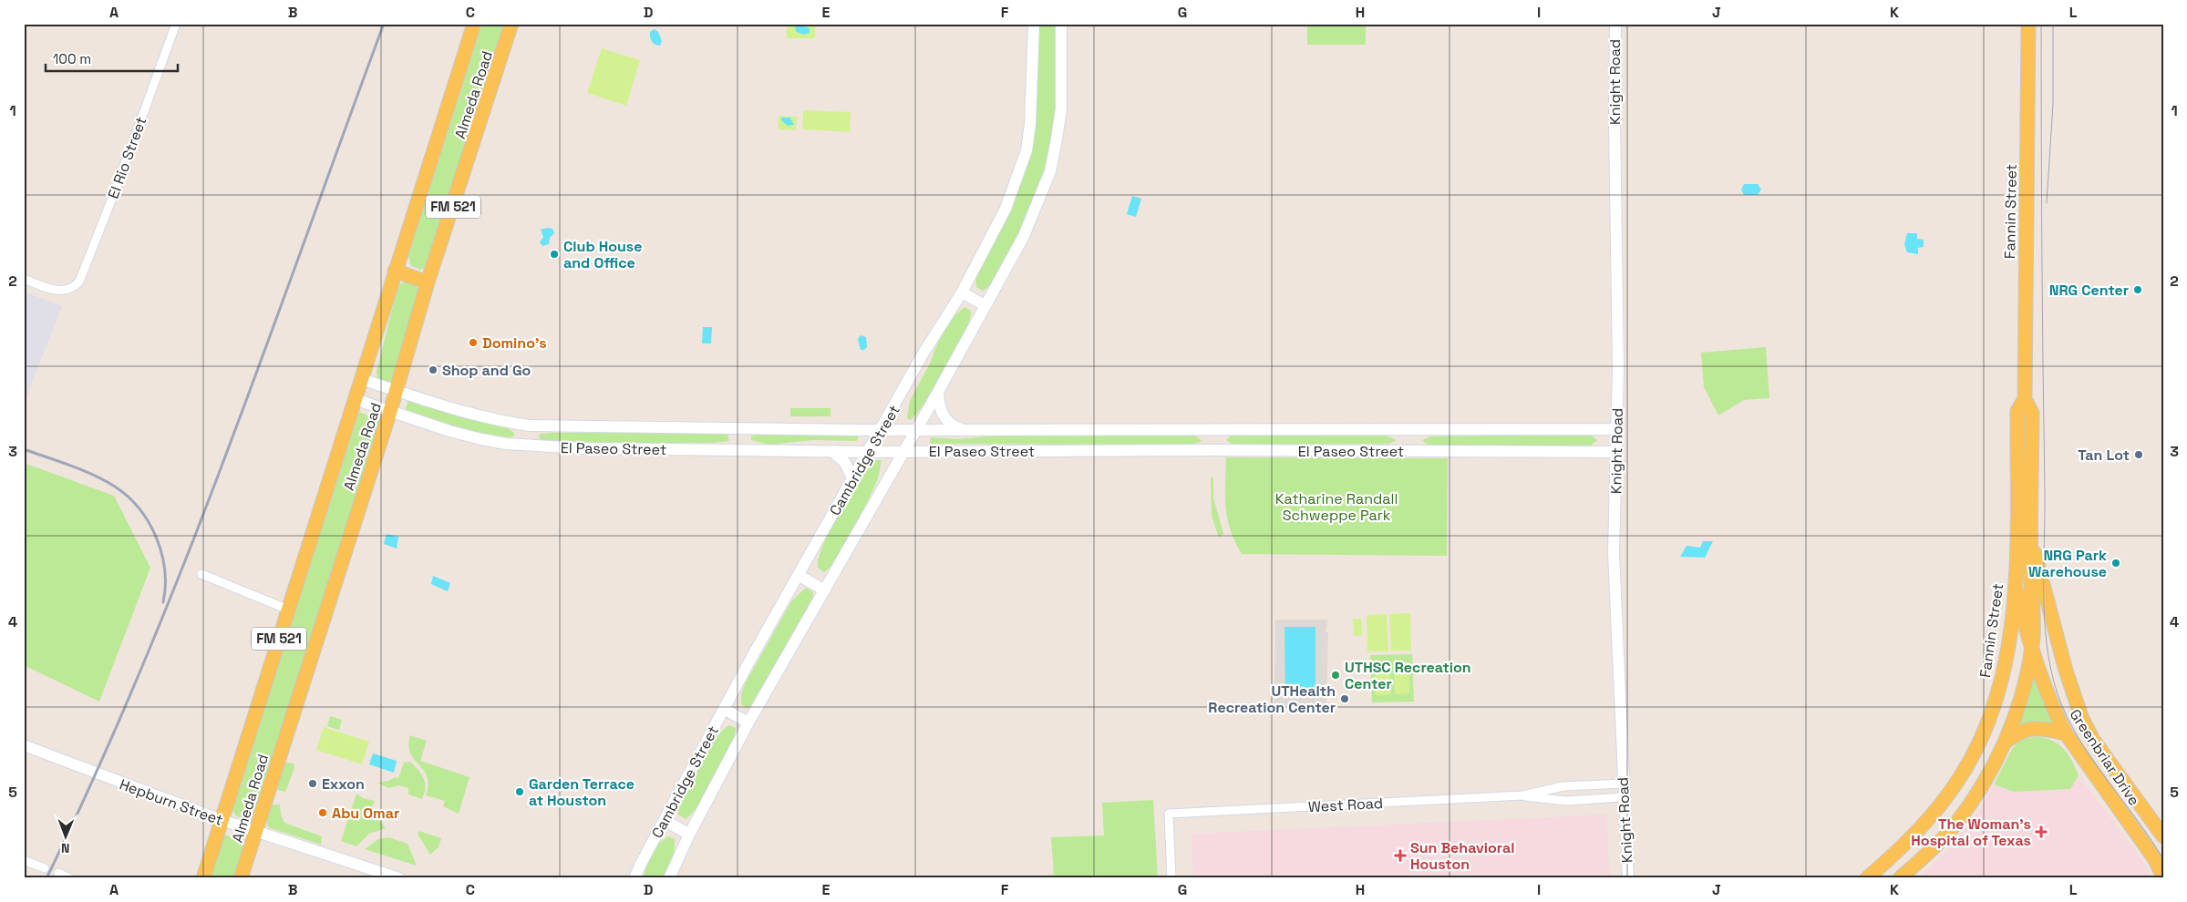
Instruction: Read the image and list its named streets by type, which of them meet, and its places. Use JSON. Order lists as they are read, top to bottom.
{
  "streets": {
    "main road": [
      "Almeda Road",
      "FM 521",
      "Fannin Street",
      "Greenbriar Drive"
    ],
    "street": [
      "Knight Road",
      "El Rio Street",
      "El Paseo Street",
      "Cambridge Street",
      "Hepburn Street",
      "West Road"
    ]
  },
  "crossings": [
    ["Knight Road", "El Paseo Street"],
    ["Knight Road", "West Road"],
    ["Almeda Road", "El Paseo Street"],
    ["Almeda Road", "Hepburn Street"],
    ["Fannin Street", "Greenbriar Drive"],
    ["El Paseo Street", "Cambridge Street"]
  ],
  "parks": ["Katharine Randall Schweppe Park"],
  "places": {
    "other": [
      "Club House and Office",
      "NRG Center",
      "Domino's",
      "Shop and Go",
      "Tan Lot",
      "NRG Park Warehouse",
      "UTHSC Recreation Center",
      "UTHealth Recreation Center",
      "Exxon",
      "Garden Terrace at Houston",
      "Abu Omar"
    ],
    "health": ["The Woman's Hospital of Texas", "Sun Behavioral Houston"]
  },
  "scale_bar": "100 m",
  "north": "bottom",
  "grid": {
    "columns": [
      "A",
      "B",
      "C",
      "D",
      "E",
      "F",
      "G",
      "H",
      "I",
      "J",
      "K",
      "L"
    ],
    "rows": [
      "1",
      "2",
      "3",
      "4",
      "5"
    ]
  }
}
